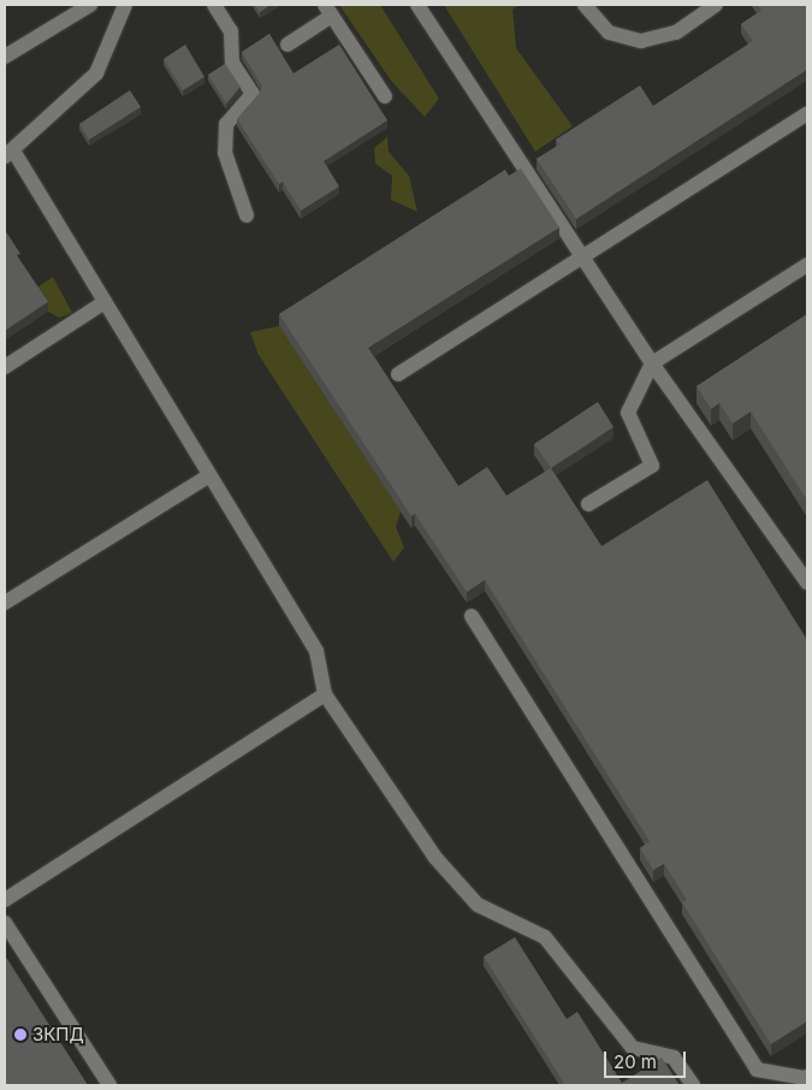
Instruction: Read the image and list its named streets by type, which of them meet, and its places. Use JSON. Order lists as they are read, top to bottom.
{
  "places": ["ЗКПД"],
  "scale_bar": "20 m"
}
